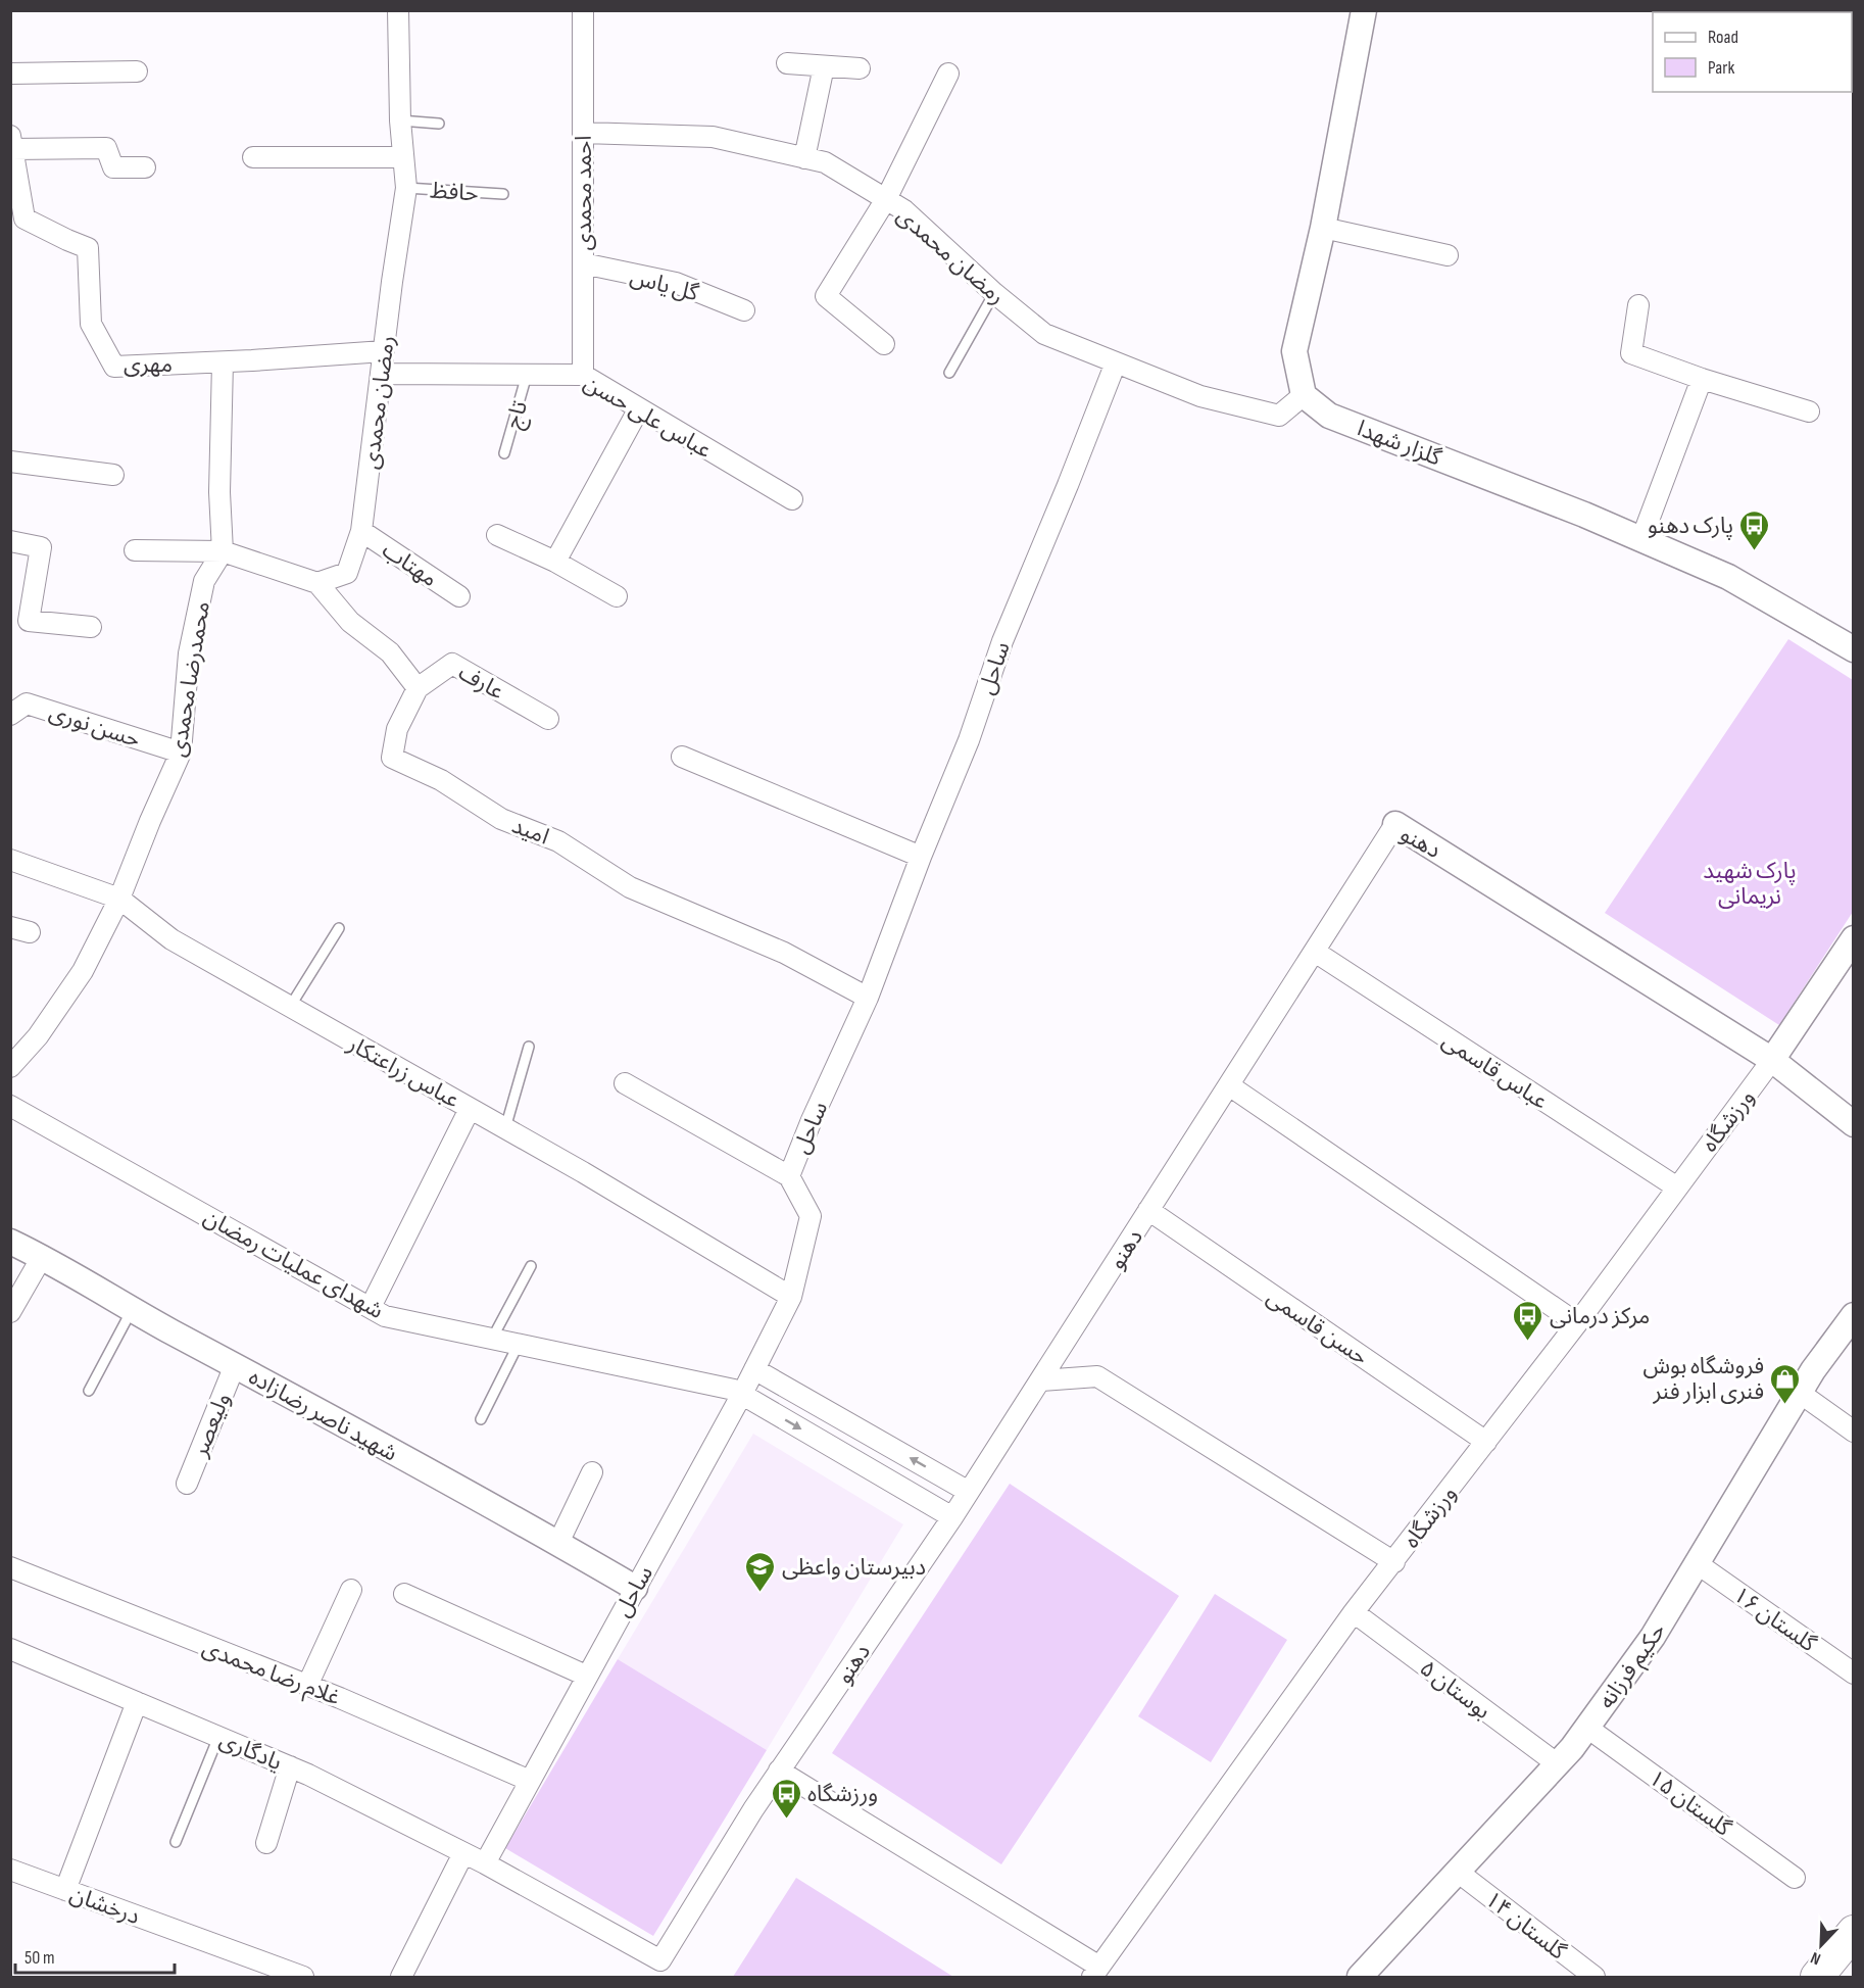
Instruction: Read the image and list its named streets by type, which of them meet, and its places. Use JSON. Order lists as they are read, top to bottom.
{
  "streets": {
    "street": [
      "احمد محمدی",
      "رمضان محمدی",
      "گل یاس",
      "مهری",
      "عباس علی حسن",
      "گلزار شهدا",
      "مهتاب",
      "ساحل",
      "محمدرضا محمدی",
      "عارف",
      "حسن نوری",
      "امید",
      "دهنو",
      "عباس قاسمی",
      "عباس زراعتکار",
      "ورزشگاه",
      "شهدای عملیات رمضان",
      "حسن قاسمی",
      "شهید ناصر رضازاده",
      "ولیعصر",
      "گلستان ۱۶",
      "حکیم فرزانه",
      "غلام رضا محمدی",
      "بوستان ۵",
      "یادگاری",
      "گلستان ۱۵",
      "درخشان",
      "گلستان ۱۴"
    ],
    "lane": ["حافظ", "تاج"]
  },
  "crossings": [
    ["حافظ", "رمضان محمدی"],
    ["احمد محمدی", "رمضان محمدی"],
    ["احمد محمدی", "گل یاس"],
    ["احمد محمدی", "عباس علی حسن"],
    ["رمضان محمدی", "مهری"],
    ["رمضان محمدی", "عباس علی حسن"],
    ["رمضان محمدی", "گلزار شهدا"],
    ["رمضان محمدی", "مهتاب"],
    ["رمضان محمدی", "ساحل"],
    ["تاج", "عباس علی حسن"],
    ["ساحل", "امید"],
    ["ساحل", "دهنو"],
    ["ساحل", "عباس زراعتکار"],
    ["ساحل", "شهدای عملیات رمضان"],
    ["ساحل", "شهید ناصر رضازاده"],
    ["ساحل", "غلام رضا محمدی"],
    ["ساحل", "یادگاری"],
    ["محمدرضا محمدی", "حسن نوری"],
    ["محمدرضا محمدی", "عباس زراعتکار"],
    ["عارف", "امید"],
    ["دهنو", "عباس قاسمی"],
    ["دهنو", "ورزشگاه"],
    ["دهنو", "شهدای عملیات رمضان"],
    ["دهنو", "حسن قاسمی"],
    ["دهنو", "یادگاری"],
    ["عباس قاسمی", "ورزشگاه"],
    ["ورزشگاه", "حسن قاسمی"],
    ["ورزشگاه", "بوستان ۵"],
    ["شهید ناصر رضازاده", "ولیعصر"],
    ["گلستان ۱۶", "حکیم فرزانه"],
    ["حکیم فرزانه", "بوستان ۵"],
    ["حکیم فرزانه", "گلستان ۱۵"],
    ["حکیم فرزانه", "گلستان ۱۴"]
  ],
  "parks": ["پارک شهید نریمانی"],
  "places": {
    "bus stop": ["پارک دهنو", "مرکز درمانی", "ورزشگاه"],
    "shop": ["فروشگاه بوش فنری ابزار فنر"],
    "school or university": ["دبیرستان واعظی"]
  },
  "legend": ["Road", "Park"],
  "scale_bar": "50 m",
  "north": "bottom left"
}
